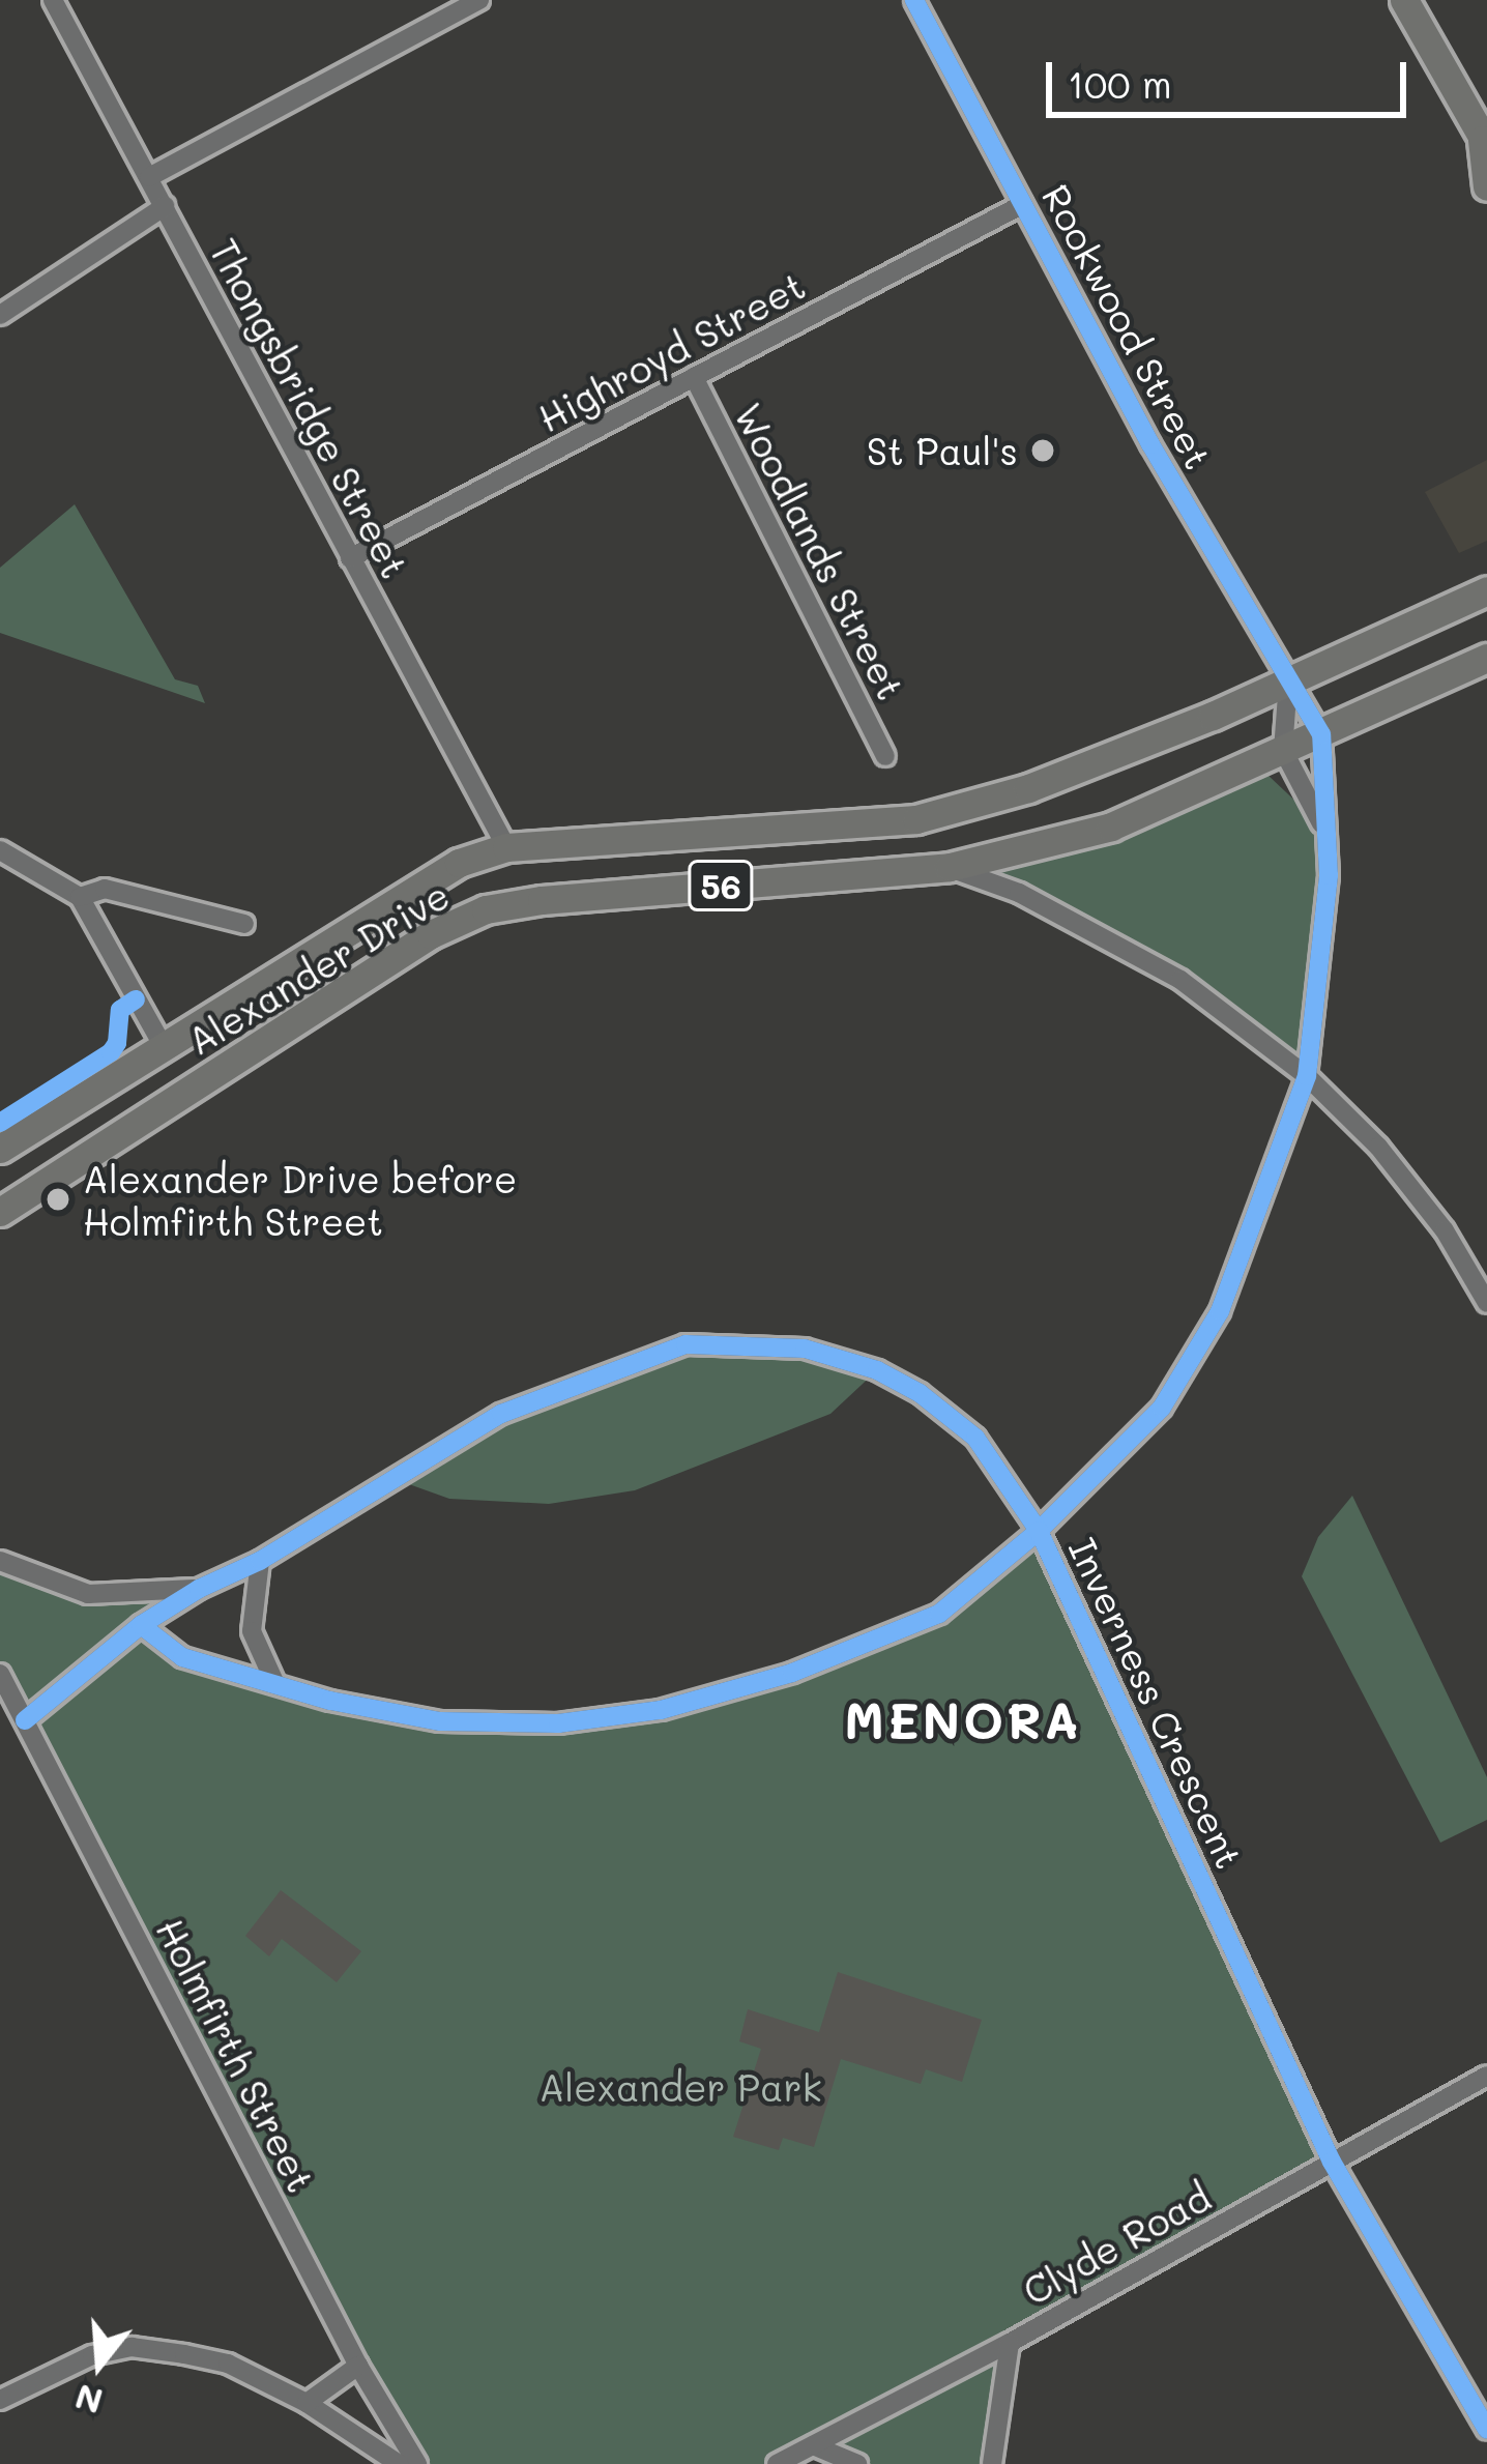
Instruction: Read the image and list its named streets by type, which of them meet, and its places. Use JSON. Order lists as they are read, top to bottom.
{
  "streets": {
    "main road": ["56", "Alexander Drive"],
    "street": [
      "Rookwood Street",
      "Highroyd Street",
      "Thongsbridge Street",
      "Woodlands Street",
      "Inverness Crescent",
      "Holmfirth Street",
      "Clyde Road"
    ]
  },
  "crossings": [
    ["Rookwood Street", "Highroyd Street"],
    ["Rookwood Street", "Alexander Drive"],
    ["Highroyd Street", "Thongsbridge Street"],
    ["Highroyd Street", "Woodlands Street"],
    ["Thongsbridge Street", "Alexander Drive"],
    ["Inverness Crescent", "Holmfirth Street"],
    ["Inverness Crescent", "Clyde Road"]
  ],
  "districts": ["MENORA"],
  "parks": ["Alexander Park"],
  "places": ["St Paul's", "Alexander Drive before Holmfirth Street"],
  "scale_bar": "100 m",
  "north": "bottom"
}
